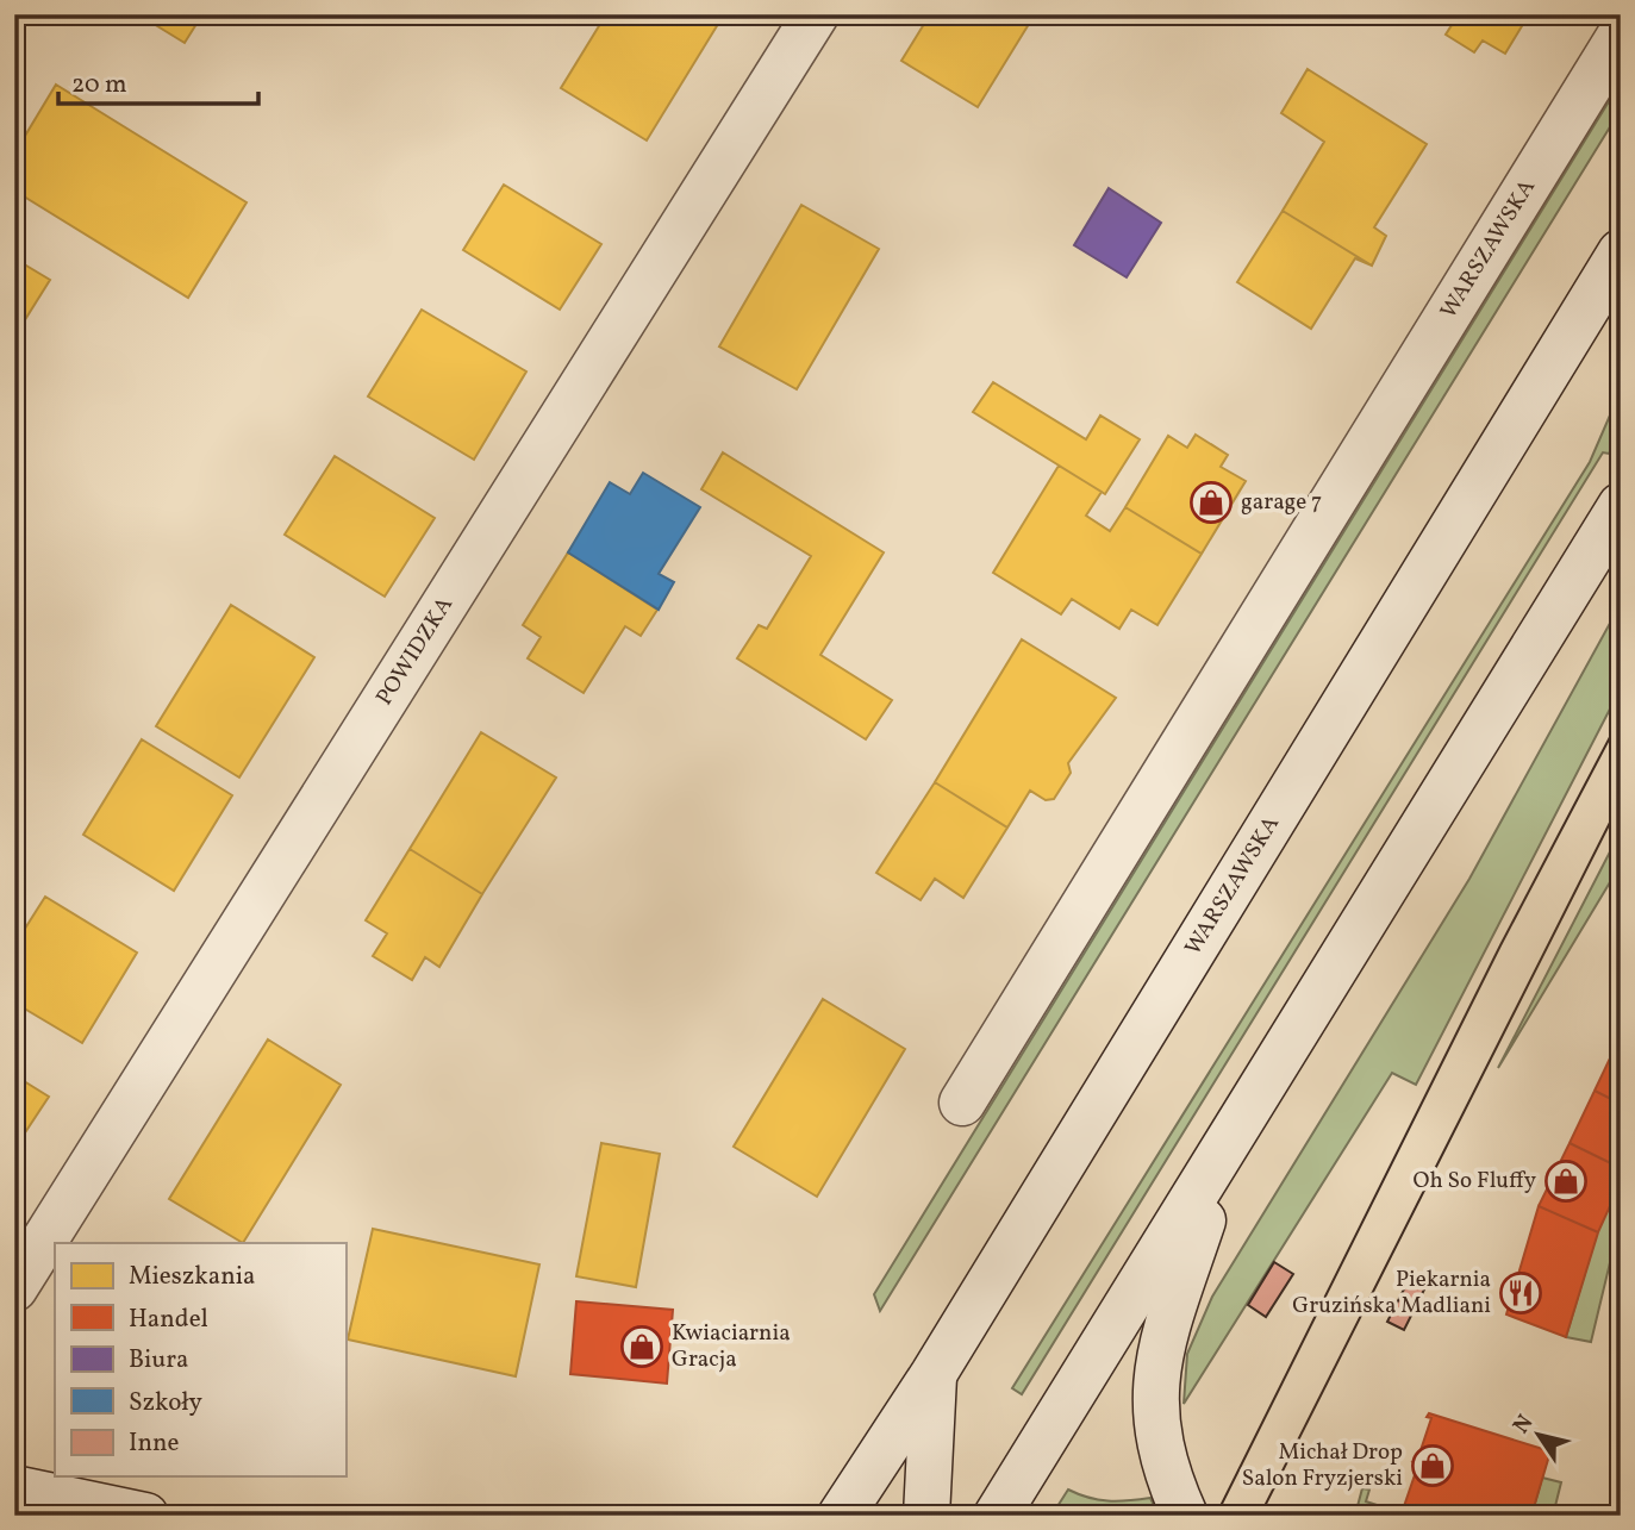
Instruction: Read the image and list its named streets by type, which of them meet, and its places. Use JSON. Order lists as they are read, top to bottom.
{
  "streets": {
    "street": ["WARSZAWSKA", "POWIDZKA"]
  },
  "places": {
    "shop": [
      "garage 7",
      "Oh So Fluffy",
      "Kwiaciarnia Gracja",
      "Michał Drop Salon Fryzjerski"
    ],
    "restaurant": ["Piekarnia Gruzińska Madliani"]
  },
  "legend": [
    "Mieszkania",
    "Handel",
    "Biura",
    "Szkoły",
    "Inne"
  ],
  "scale_bar": "20 m",
  "north": "top left"
}
